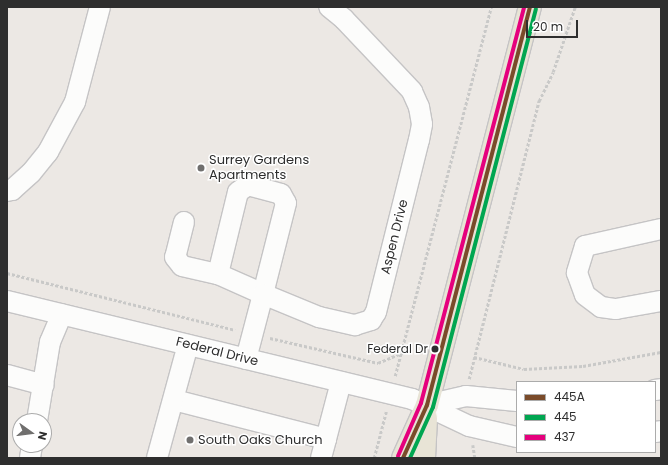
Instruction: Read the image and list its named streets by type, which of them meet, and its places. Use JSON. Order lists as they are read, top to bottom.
{
  "streets": {
    "street": ["Aspen Drive", "Federal Drive"]
  },
  "places": ["Surrey Gardens Apartments", "Federal Dr", "South Oaks Church"],
  "lines": ["transit line 445A", "transit line 437", "transit line 445"],
  "legend": ["445A", "445", "437"],
  "scale_bar": "20 m",
  "north": "right"
}
